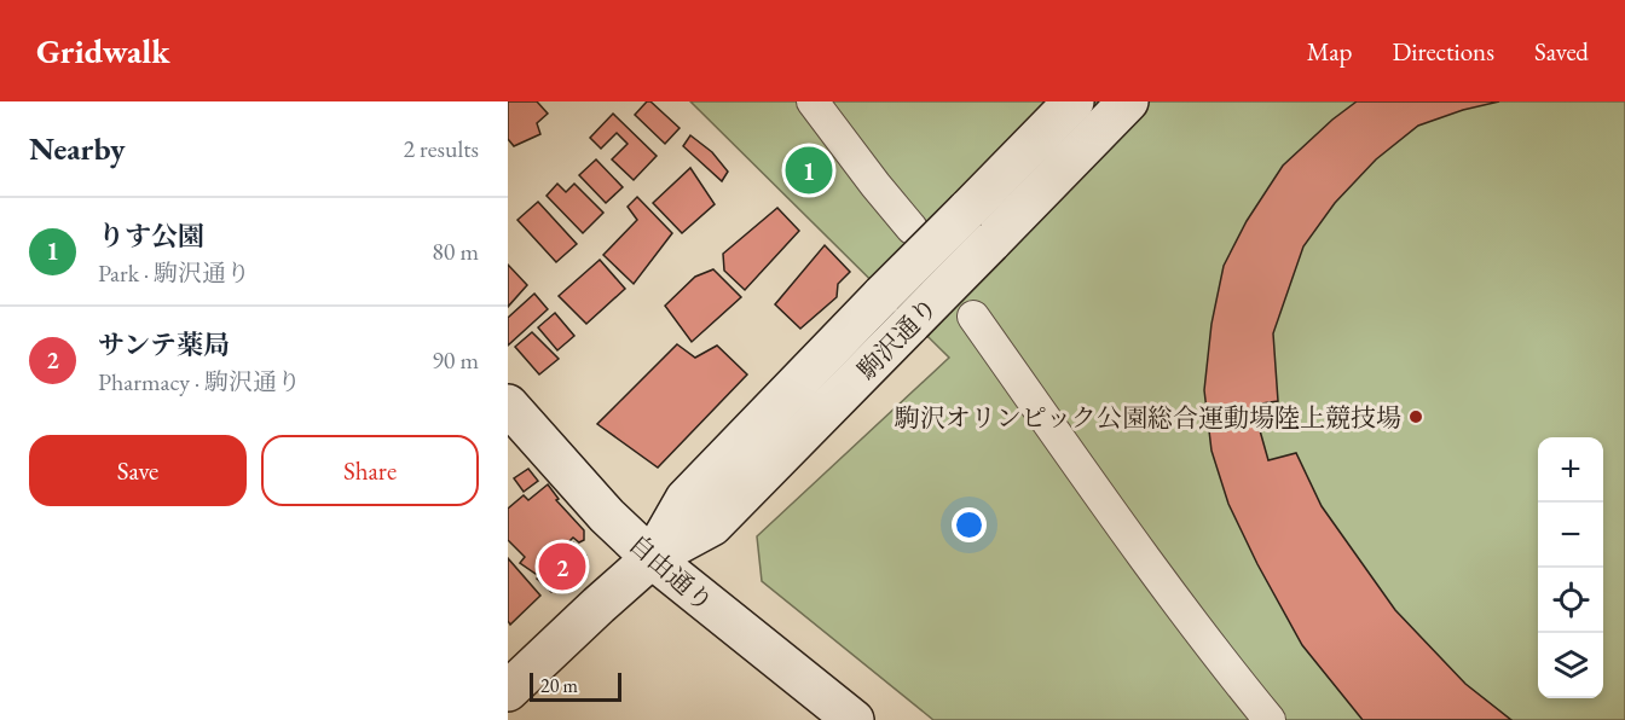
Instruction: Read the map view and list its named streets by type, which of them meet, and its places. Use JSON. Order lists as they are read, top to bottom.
{
  "streets": {
    "main road": ["駒沢通り", "自由通り"]
  },
  "crossings": [
    ["駒沢通り", "自由通り"]
  ],
  "places": ["駒沢オリンピック公園総合運動場陸上競技場"],
  "scale_bar": "20 m",
  "page": {
    "header": "Gridwalk",
    "nav": ["Map", "Directions", "Saved"],
    "heading": ["Nearby", "2 results"],
    "pins": ["1", "2"],
    "list": [
      {
        "mark": "1",
        "name": "りす公園",
        "note": "Park · 駒沢通り",
        "value": "80 m"
      },
      {
        "mark": "2",
        "name": "サンテ薬局",
        "note": "Pharmacy · 駒沢通り",
        "value": "90 m"
      }
    ],
    "buttons": ["Save", "Share"],
    "map_buttons": ["+", "−"],
    "scale": "20 m"
  }
}
